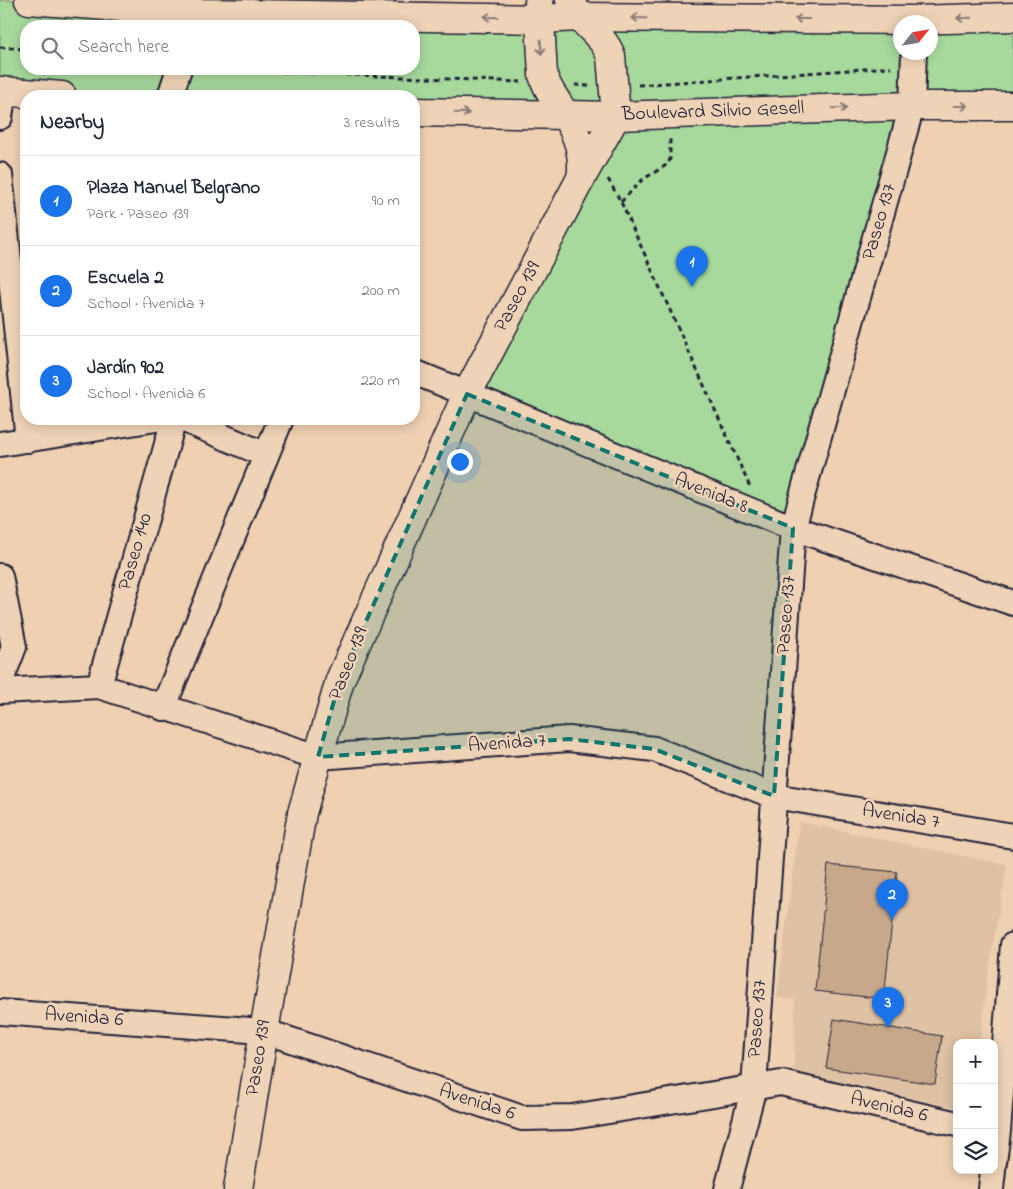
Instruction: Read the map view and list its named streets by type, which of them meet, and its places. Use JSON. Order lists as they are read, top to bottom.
{
  "streets": {
    "main road": ["Boulevard Silvio Gesell", "Paseo 139"],
    "street": [
      "Paseo 137",
      "Avenida 8",
      "Paseo 140",
      "Avenida 7",
      "Avenida 6"
    ]
  },
  "crossings": [
    ["Boulevard Silvio Gesell", "Paseo 137"],
    ["Boulevard Silvio Gesell", "Paseo 139"],
    ["Paseo 137", "Avenida 8"],
    ["Paseo 137", "Avenida 7"],
    ["Paseo 137", "Avenida 6"],
    ["Paseo 139", "Avenida 8"],
    ["Paseo 139", "Avenida 7"],
    ["Paseo 139", "Avenida 6"],
    ["Paseo 140", "Avenida 7"]
  ],
  "north": "top right",
  "page": {
    "search": "Search here",
    "heading": ["Nearby", "3 results"],
    "list": [
      {
        "mark": "1",
        "name": "Plaza Manuel Belgrano",
        "note": "Park · Paseo 139",
        "value": "90 m"
      },
      {
        "mark": "2",
        "name": "Escuela 2",
        "note": "School · Avenida 7",
        "value": "200 m"
      },
      {
        "mark": "3",
        "name": "Jardín 902",
        "note": "School · Avenida 6",
        "value": "220 m"
      }
    ],
    "pins": ["1", "2", "3"],
    "map_buttons": ["+", "−"]
  }
}
